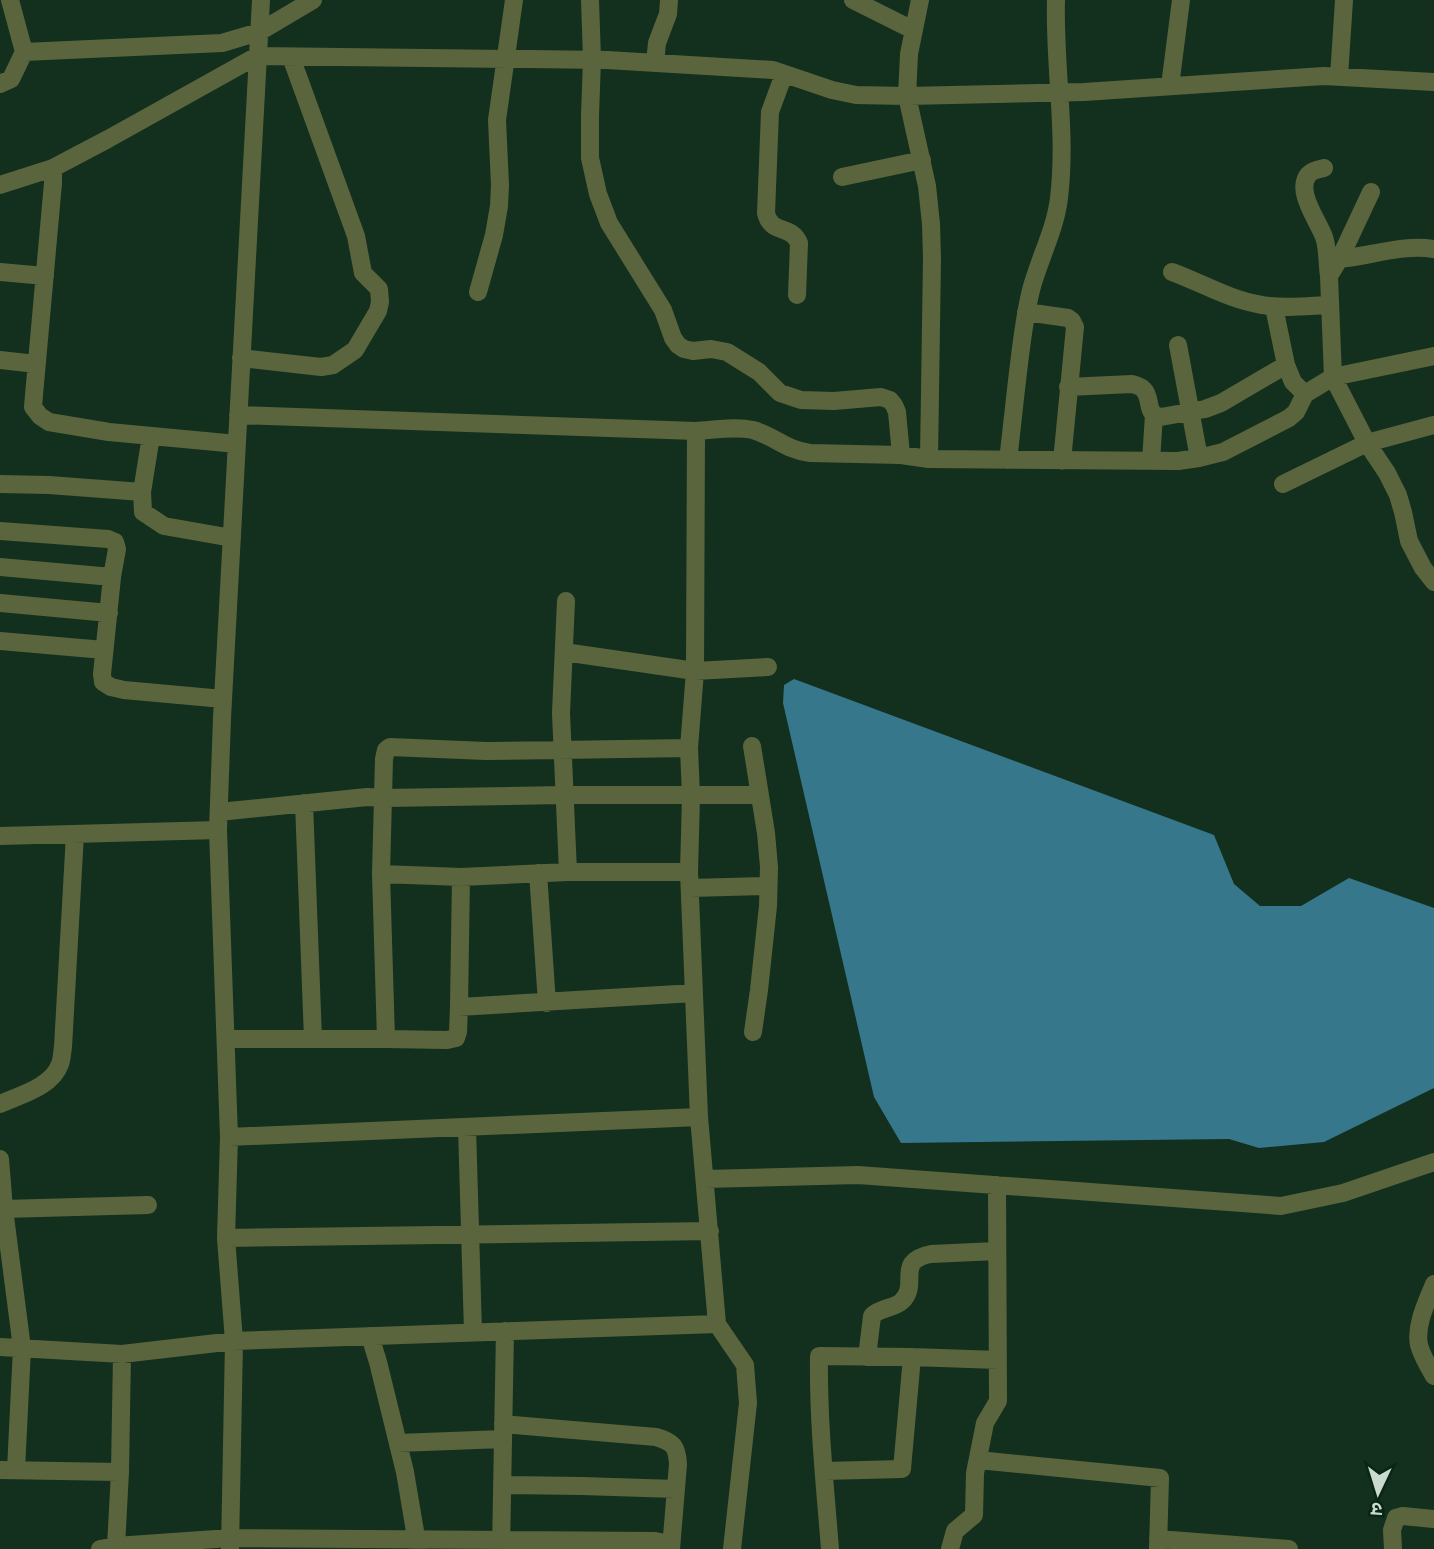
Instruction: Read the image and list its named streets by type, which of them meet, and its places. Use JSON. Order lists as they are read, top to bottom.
{
  "north": "bottom"
}
